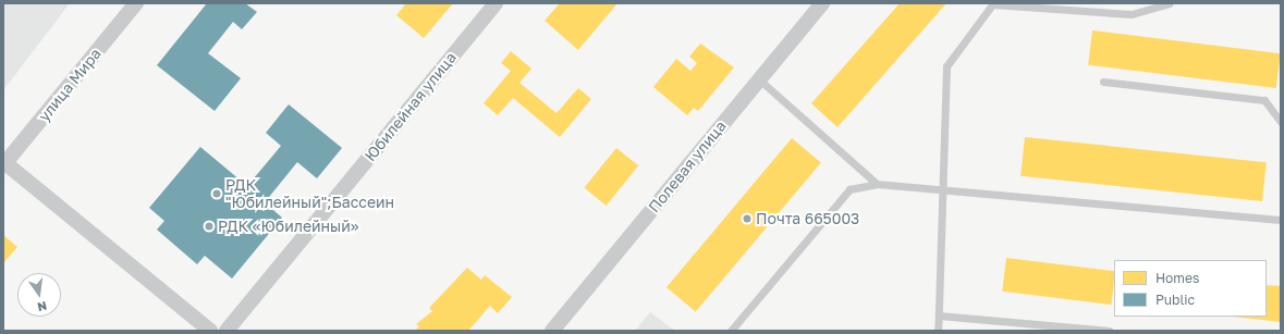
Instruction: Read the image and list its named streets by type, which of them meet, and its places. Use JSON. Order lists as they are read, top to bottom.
{
  "streets": {
    "street": ["улица Мира", "Юбилейная улица", "Полевая улица"]
  },
  "places": ["РДК \"Юбилейный\";Бассеин", "Почта 665003", "РДК «Юбилейный»"],
  "legend": ["Homes", "Public"],
  "north": "bottom"
}
